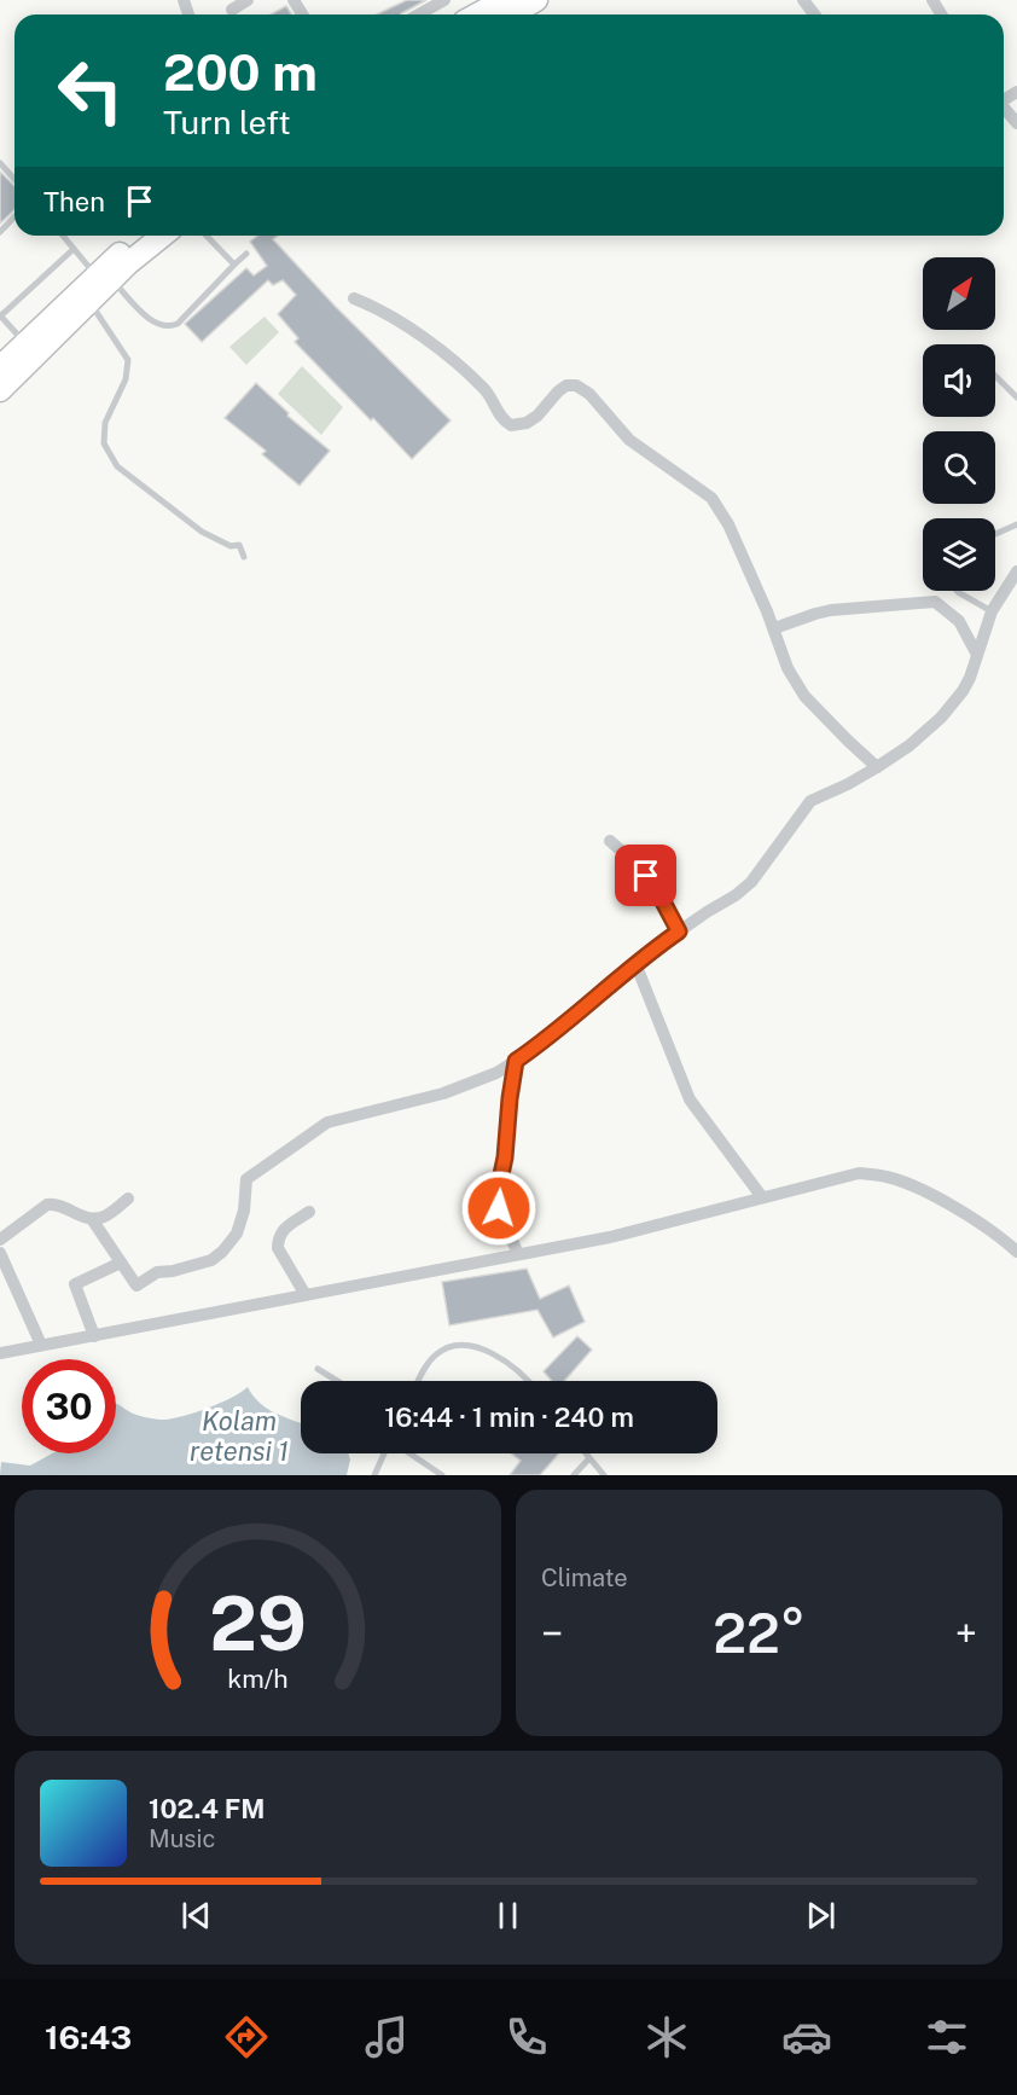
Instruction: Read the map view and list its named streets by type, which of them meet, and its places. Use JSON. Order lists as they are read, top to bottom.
{
  "water": ["Kolam retensi 1"],
  "north": "top right",
  "page": {
    "turn": ["200 m", "Turn left"],
    "then": "Then",
    "limit": "30",
    "trip": "16:44 · 1 min · 240 m",
    "tile": "Climate",
    "heat": ["−", "22°", "+"],
    "song": ["102.4 FM", "Music"],
    "tabs": "16:43",
    "gauge": ["29", "km/h"]
  }
}
